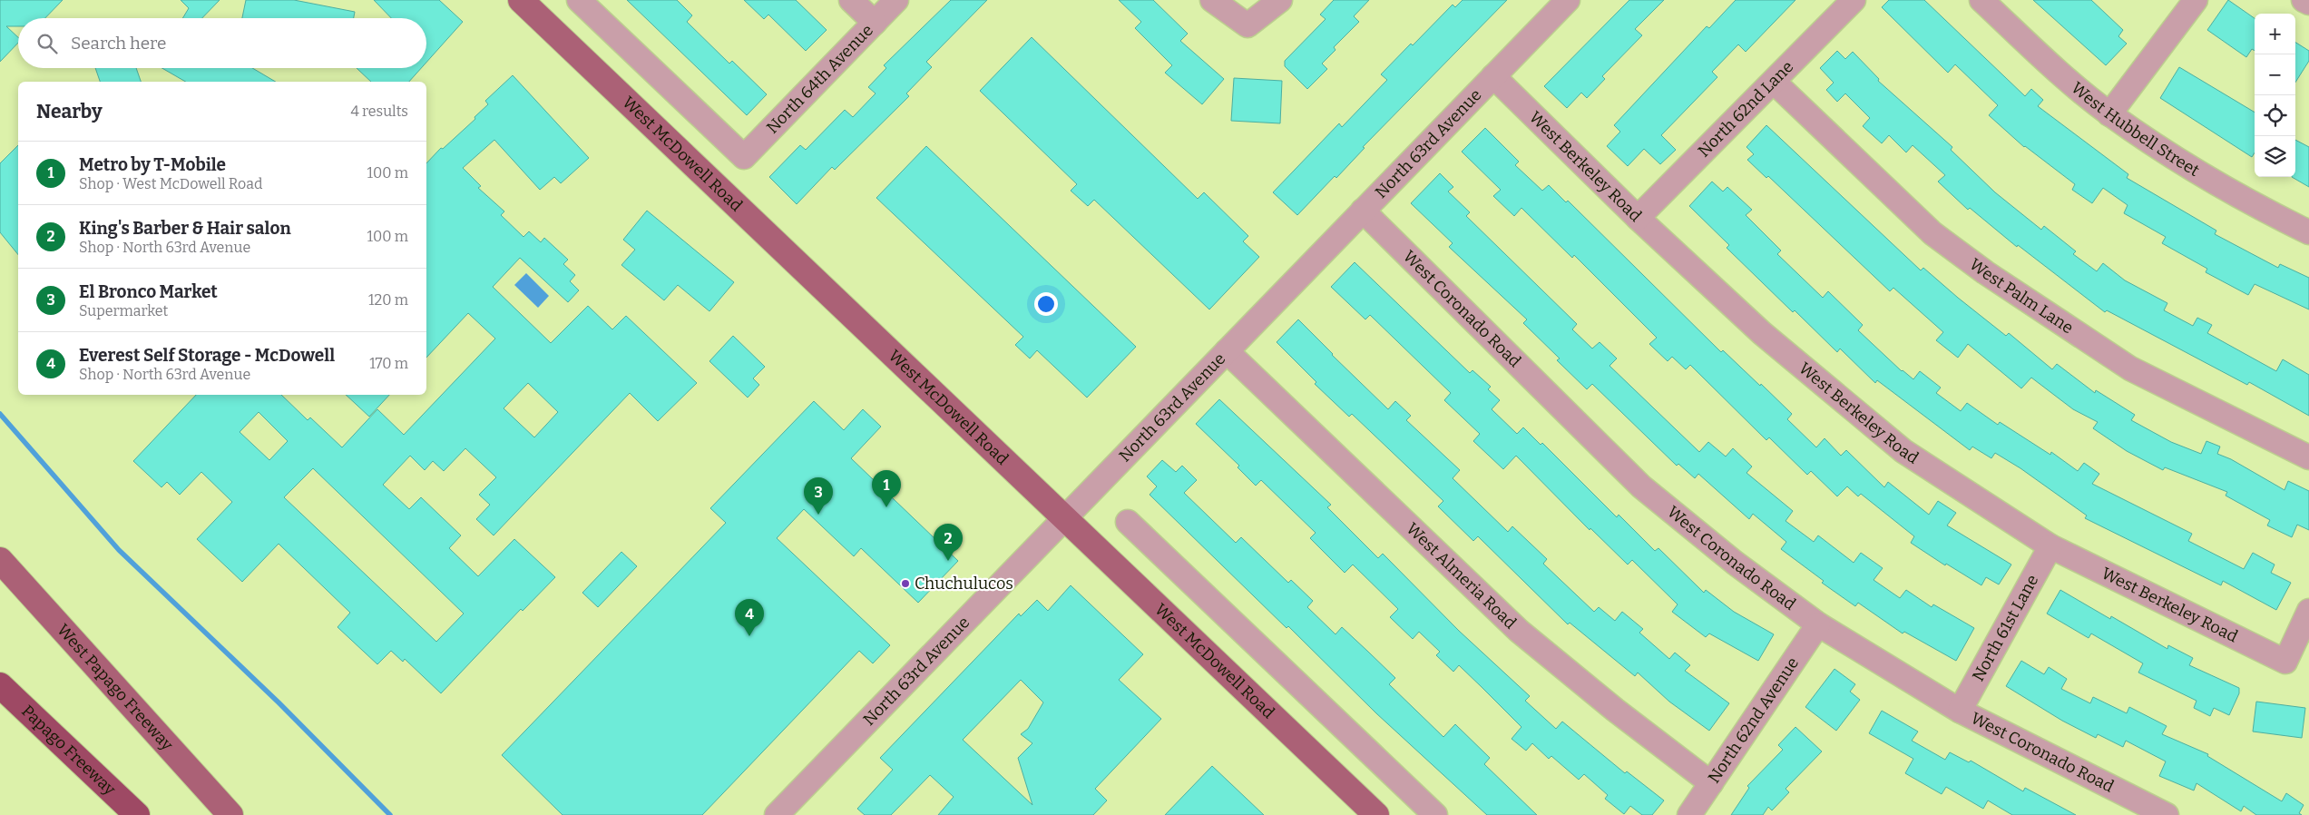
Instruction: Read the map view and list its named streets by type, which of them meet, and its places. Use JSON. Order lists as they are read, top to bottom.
{
  "streets": {
    "highway": ["Papago Freeway"],
    "main road": ["West McDowell Road", "West Papago Freeway"],
    "street": [
      "North 64th Avenue",
      "North 62nd Lane",
      "West Hubbell Street",
      "North 63rd Avenue",
      "West Berkeley Road",
      "West Palm Lane",
      "West Coronado Road",
      "West Almeria Road",
      "North 61st Lane",
      "North 62nd Avenue"
    ]
  },
  "crossings": [
    ["North 62nd Lane", "West Berkeley Road"],
    ["North 62nd Lane", "West Palm Lane"],
    ["North 63rd Avenue", "West McDowell Road"],
    ["North 63rd Avenue", "West Berkeley Road"],
    ["North 63rd Avenue", "West Coronado Road"],
    ["North 63rd Avenue", "West Almeria Road"],
    ["West Berkeley Road", "North 61st Lane"],
    ["West Coronado Road", "North 61st Lane"],
    ["West Coronado Road", "North 62nd Avenue"],
    ["West Almeria Road", "North 62nd Avenue"]
  ],
  "places": ["Chuchulucos"],
  "page": {
    "map_buttons": ["+", "−"],
    "search": "Search here",
    "heading": ["Nearby", "4 results"],
    "list": [
      {
        "mark": "1",
        "name": "Metro by T-Mobile",
        "note": "Shop · West McDowell Road",
        "value": "100 m"
      },
      {
        "mark": "2",
        "name": "King's Barber & Hair salon",
        "note": "Shop · North 63rd Avenue",
        "value": "100 m"
      },
      {
        "mark": "3",
        "name": "El Bronco Market",
        "note": "Supermarket",
        "value": "120 m"
      },
      {
        "mark": "4",
        "name": "Everest Self Storage - McDowell",
        "note": "Shop · North 63rd Avenue",
        "value": "170 m"
      }
    ],
    "pins": [
      "1",
      "3",
      "2",
      "4"
    ]
  }
}
